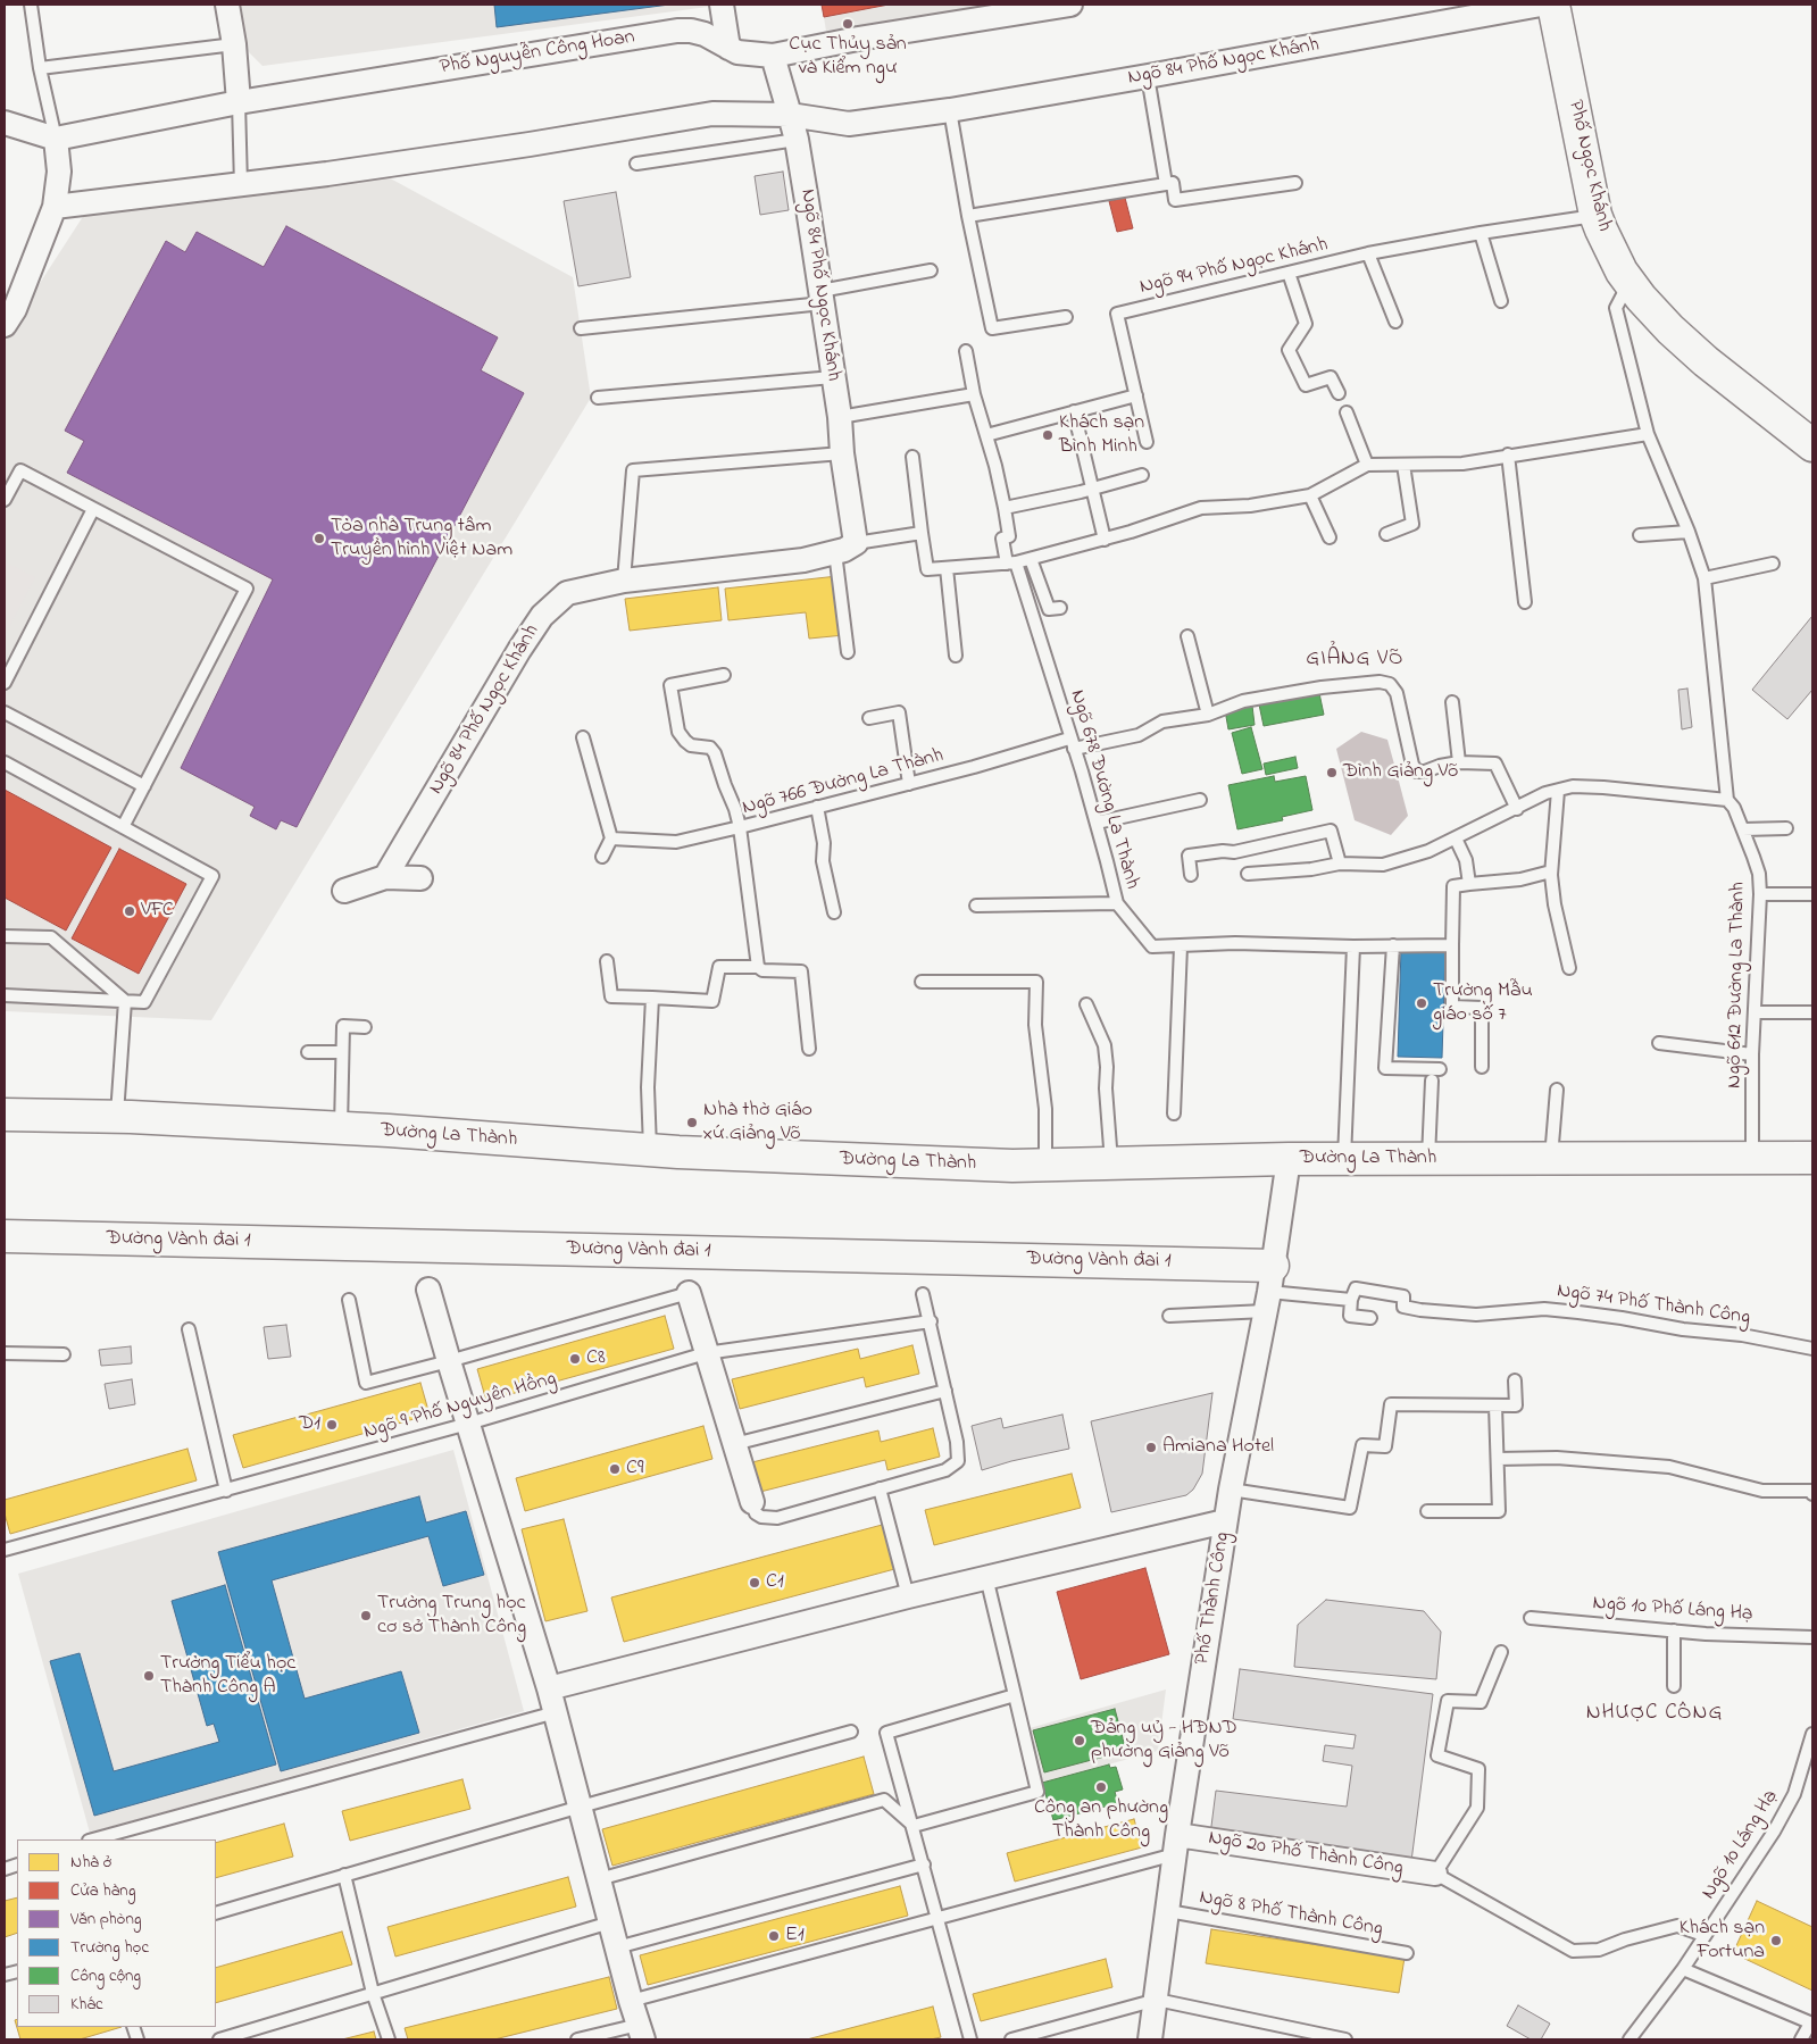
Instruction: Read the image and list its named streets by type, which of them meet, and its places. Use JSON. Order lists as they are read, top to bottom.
{
  "streets": {
    "main road": ["Phố Ngọc Khánh", "Đường La Thành", "Đường Vành đai 1"],
    "street": [
      "Phố Nguyễn Công Hoan",
      "Ngõ 84 Phố Ngọc Khánh",
      "Phố Thành Công",
      "Ngõ 20 Phố Thành Công"
    ],
    "lane": [
      "Ngõ 94 Phố Ngọc Khánh",
      "Ngõ 766 Đường La Thành",
      "Ngõ 678 Đường La Thành",
      "Ngõ 612 Đường La Thành",
      "Ngõ 74 Phố Thành Công",
      "Ngõ 9 Phố Nguyên Hồng",
      "Ngõ 10 Phố Láng Hạ",
      "Ngõ 10 Láng Hạ",
      "Ngõ 8 Phố Thành Công"
    ]
  },
  "crossings": [
    ["Phố Ngọc Khánh", "Ngõ 94 Phố Ngọc Khánh"],
    ["Ngõ 766 Đường La Thành", "Ngõ 678 Đường La Thành"],
    ["Ngõ 612 Đường La Thành", "Đường La Thành"],
    ["Đường La Thành", "Phố Thành Công"],
    ["Đường Vành đai 1", "Ngõ 74 Phố Thành Công"],
    ["Đường Vành đai 1", "Phố Thành Công"],
    ["Ngõ 74 Phố Thành Công", "Phố Thành Công"],
    ["Phố Thành Công", "Ngõ 20 Phố Thành Công"],
    ["Phố Thành Công", "Ngõ 8 Phố Thành Công"]
  ],
  "districts": ["GIẢNG VÕ", "NHƯỢC CÔNG"],
  "places": [
    "Cục Thủy sản và Kiểm ngư",
    "Khách sạn Bình Minh",
    "Tòa nhà Trung tâm Truyền hình Việt Nam",
    "Đình Giảng Võ",
    "VFC",
    "Trường Mẫu giáo số 7",
    "Nhà thờ Giáo xứ Giảng Võ",
    "C8",
    "D1",
    "Amiana Hotel",
    "C9",
    "C1",
    "Trường Trung học cơ sở Thành Công",
    "Trường Tiểu học Thành Công A",
    "Đảng uỷ - HĐND phường Giảng Võ",
    "Công an phường Thành Công",
    "E1",
    "Khách sạn Fortuna"
  ],
  "legend": [
    "Nhà ở",
    "Cửa hàng",
    "Văn phòng",
    "Trường học",
    "Công cộng",
    "Khác"
  ]
}
